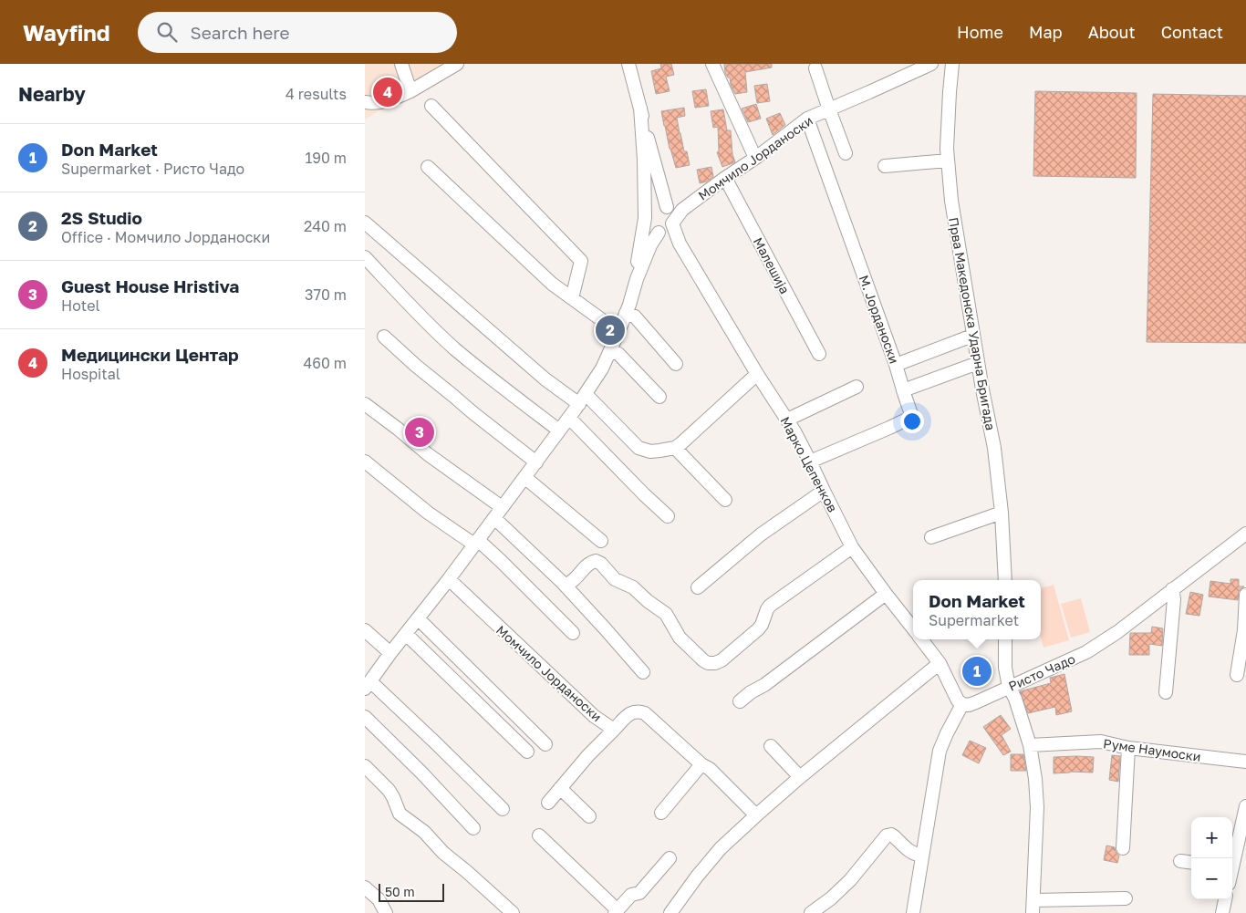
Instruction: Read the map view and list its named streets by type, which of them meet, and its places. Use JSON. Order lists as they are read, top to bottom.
{
  "streets": {
    "street": [
      "Момчило Јорданоски",
      "Малешија",
      "М. Јорданоски",
      "Прва Македонска Ударна Бригада",
      "Марко Цепенков",
      "Ристо Чадо",
      "Руме Наумоски"
    ]
  },
  "crossings": [
    ["Момчило Јорданоски", "Малешија"],
    ["Момчило Јорданоски", "М. Јорданоски"],
    ["Момчило Јорданоски", "Марко Цепенков"],
    ["М. Јорданоски", "Марко Цепенков"]
  ],
  "scale_bar": "50 m",
  "page": {
    "header": "Wayfind",
    "search": "Search here",
    "nav": [
      "Home",
      "Map",
      "About",
      "Contact"
    ],
    "heading": ["Nearby", "4 results"],
    "pins": [
      "4",
      "2",
      "3",
      "1"
    ],
    "list": [
      {
        "mark": "1",
        "name": "Don Market",
        "note": "Supermarket · Ристо Чадо",
        "value": "190 m"
      },
      {
        "mark": "2",
        "name": "2S Studio",
        "note": "Office · Момчило Јорданоски",
        "value": "240 m"
      },
      {
        "mark": "3",
        "name": "Guest House Hristiva",
        "note": "Hotel",
        "value": "370 m"
      },
      {
        "mark": "4",
        "name": "Медицински Центар",
        "note": "Hospital",
        "value": "460 m"
      }
    ],
    "popup": ["Don Market", "Supermarket"],
    "map_buttons": ["+", "−"],
    "scale": "50 m"
  }
}
